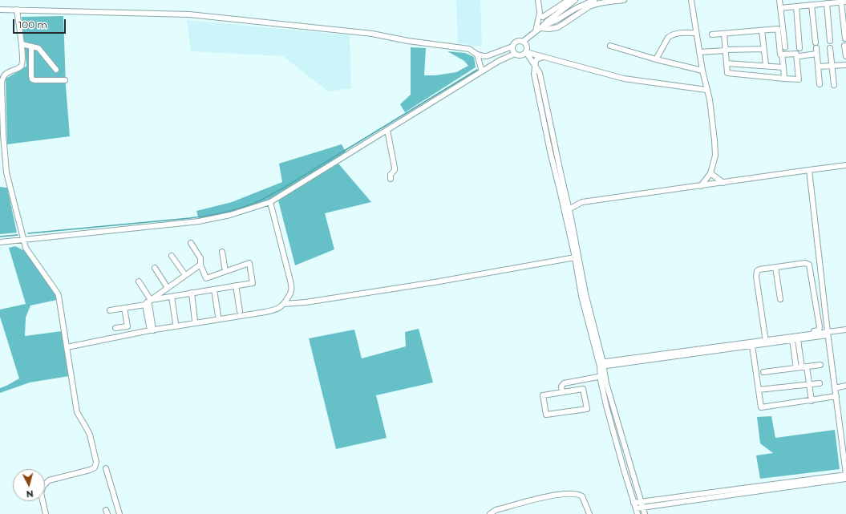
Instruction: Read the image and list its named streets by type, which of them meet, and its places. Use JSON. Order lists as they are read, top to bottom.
{
  "scale_bar": "100 m",
  "north": "bottom"
}
